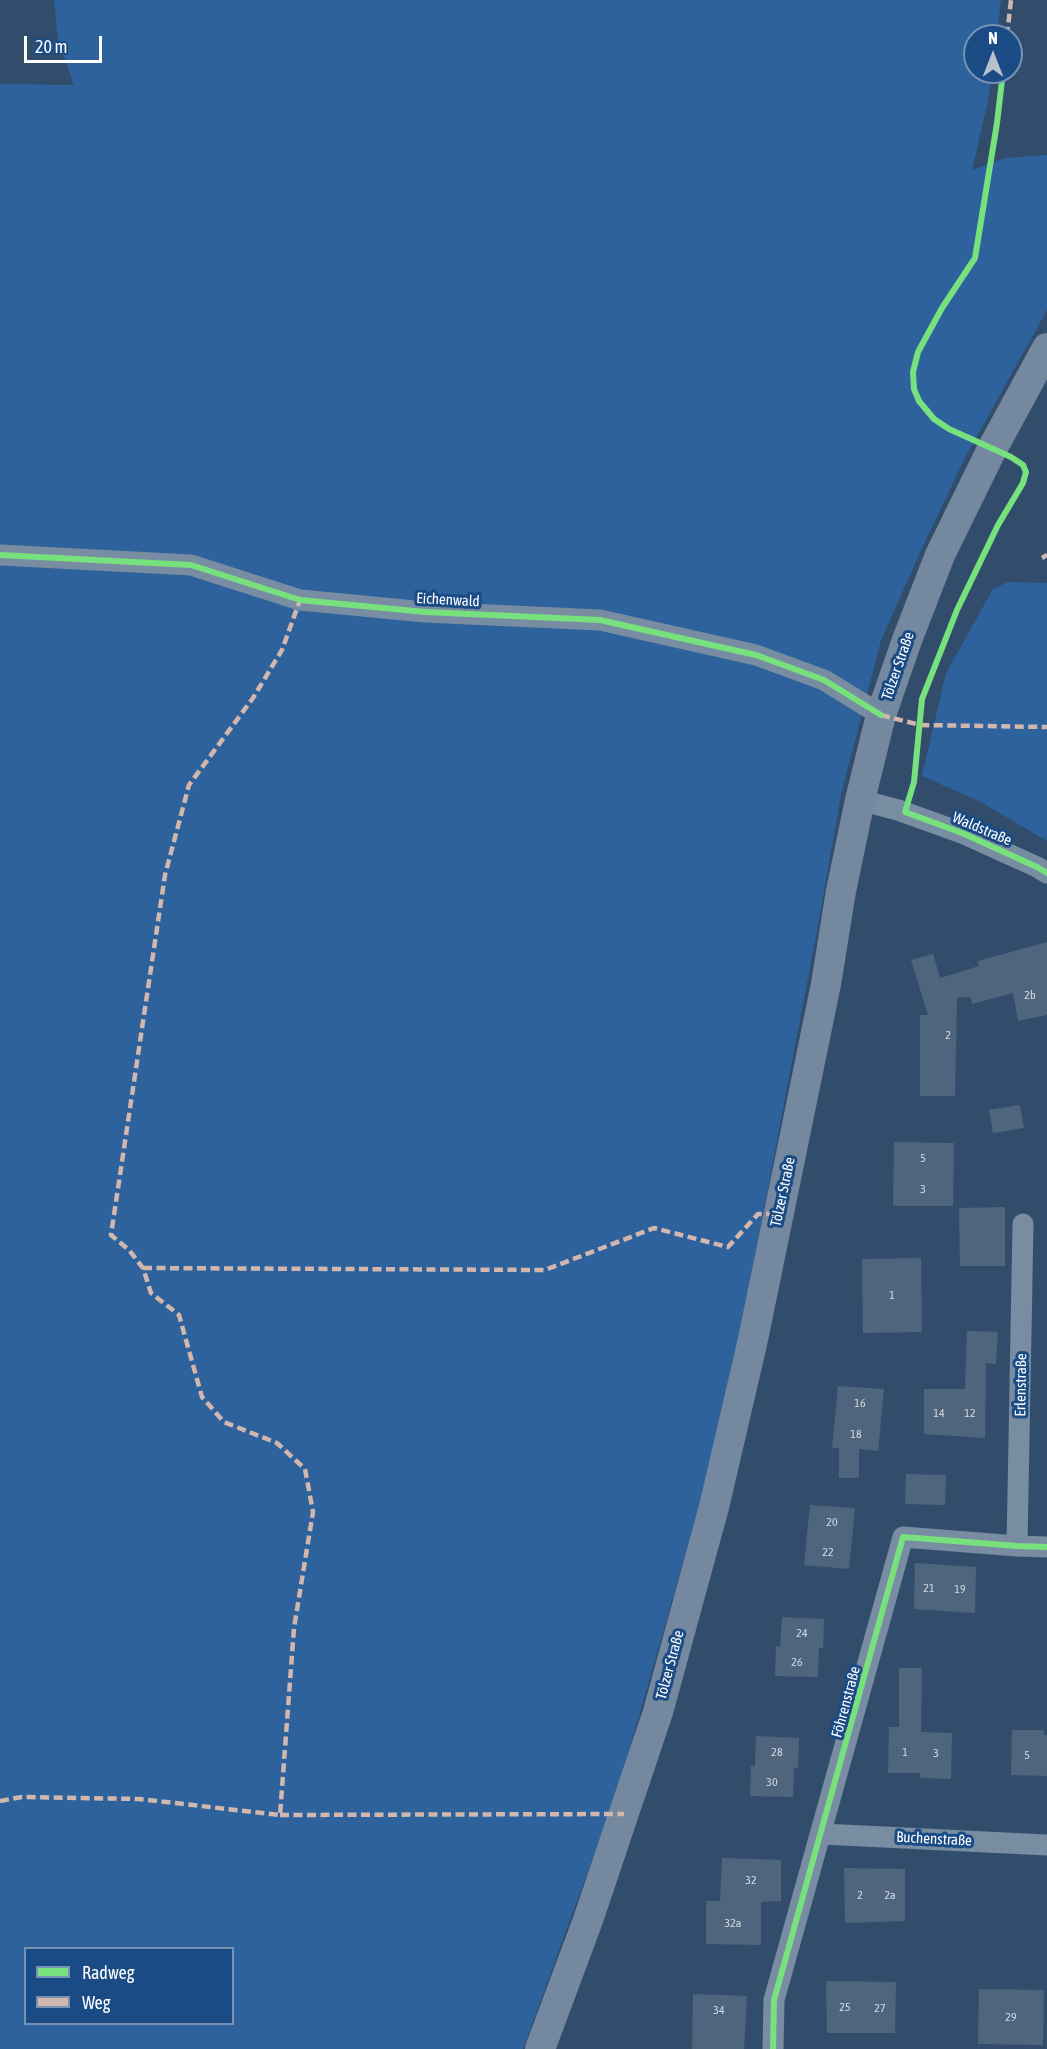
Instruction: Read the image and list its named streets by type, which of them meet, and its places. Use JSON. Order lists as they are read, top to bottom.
{
  "streets": {
    "main road": ["Tölzer Straße"],
    "street": [
      "Eichenwald",
      "Waldstraße",
      "Erlenstraße",
      "Föhrenstraße",
      "Buchenstraße"
    ]
  },
  "crossings": [
    ["Eichenwald", "Tölzer Straße"],
    ["Tölzer Straße", "Waldstraße"],
    ["Erlenstraße", "Föhrenstraße"],
    ["Föhrenstraße", "Buchenstraße"]
  ],
  "house_numbers": [
    "2b",
    "2",
    "5",
    "3",
    "1",
    "16",
    "14",
    "12",
    "18",
    "20",
    "22",
    "21",
    "19",
    "24",
    "26",
    "28",
    "1",
    "3",
    "5",
    "30",
    "32",
    "2",
    "2a",
    "32a",
    "25",
    "27",
    "34",
    "29"
  ],
  "legend": ["Radweg", "Weg"],
  "scale_bar": "20 m",
  "north": "top"
}
